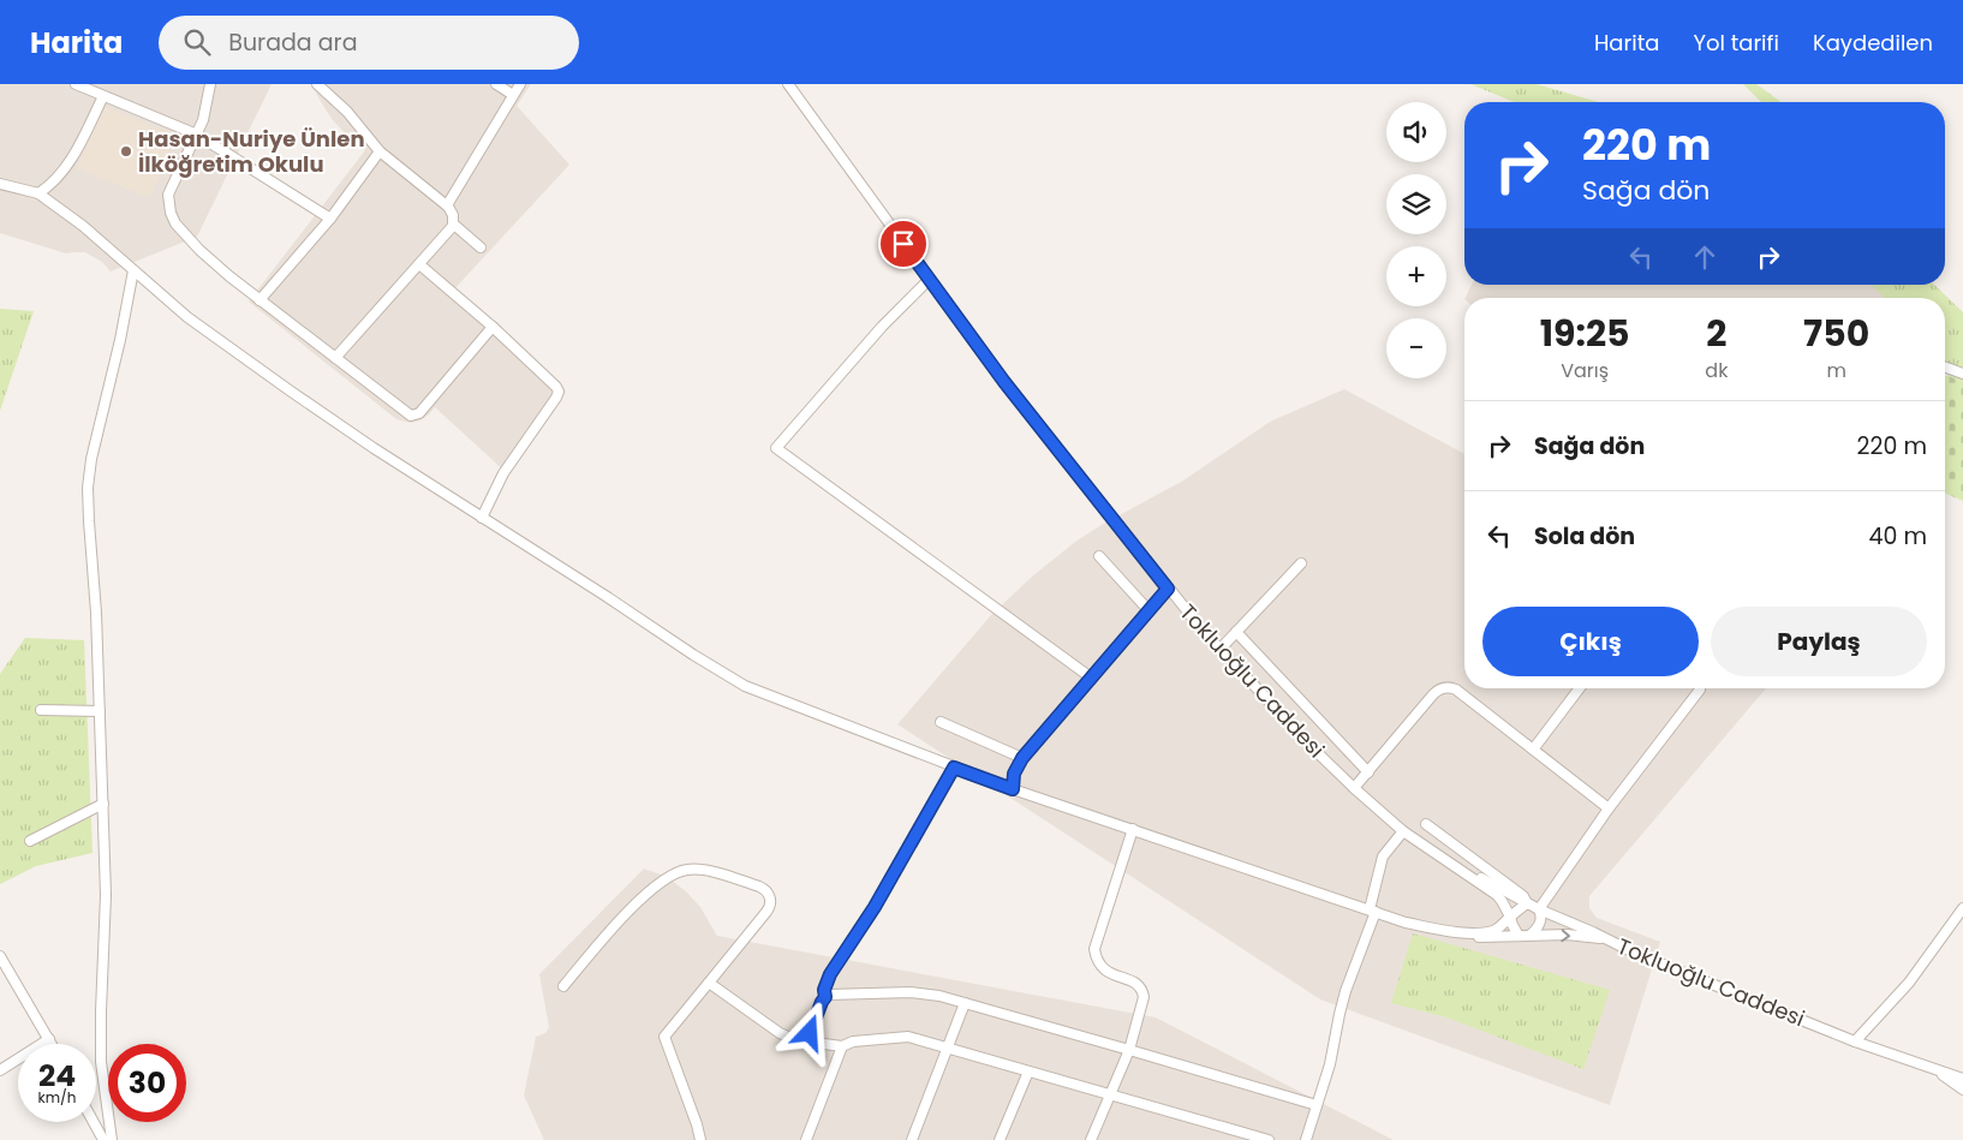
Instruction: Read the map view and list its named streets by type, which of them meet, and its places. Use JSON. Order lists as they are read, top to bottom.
{
  "streets": {
    "street": ["Tokluoğlu Caddesi"]
  },
  "places": ["Hasan-Nuriye Ünlen İlköğretim Okulu"],
  "page": {
    "header": "Harita",
    "search": "Burada ara",
    "nav": ["Harita", "Yol tarifi", "Kaydedilen"],
    "map_buttons": ["+", "−"],
    "turn": ["220 m", "Sağa dön"],
    "eta": [
      "19:25",
      "Varış",
      "2",
      "dk",
      "750",
      "m"
    ],
    "list": [
      {
        "name": "Sağa dön",
        "value": "220 m"
      },
      {
        "name": "Sola dön",
        "value": "40 m"
      }
    ],
    "buttons": ["Çıkış", "Paylaş"],
    "speed": "24 km/h",
    "limit": "30"
  }
}
